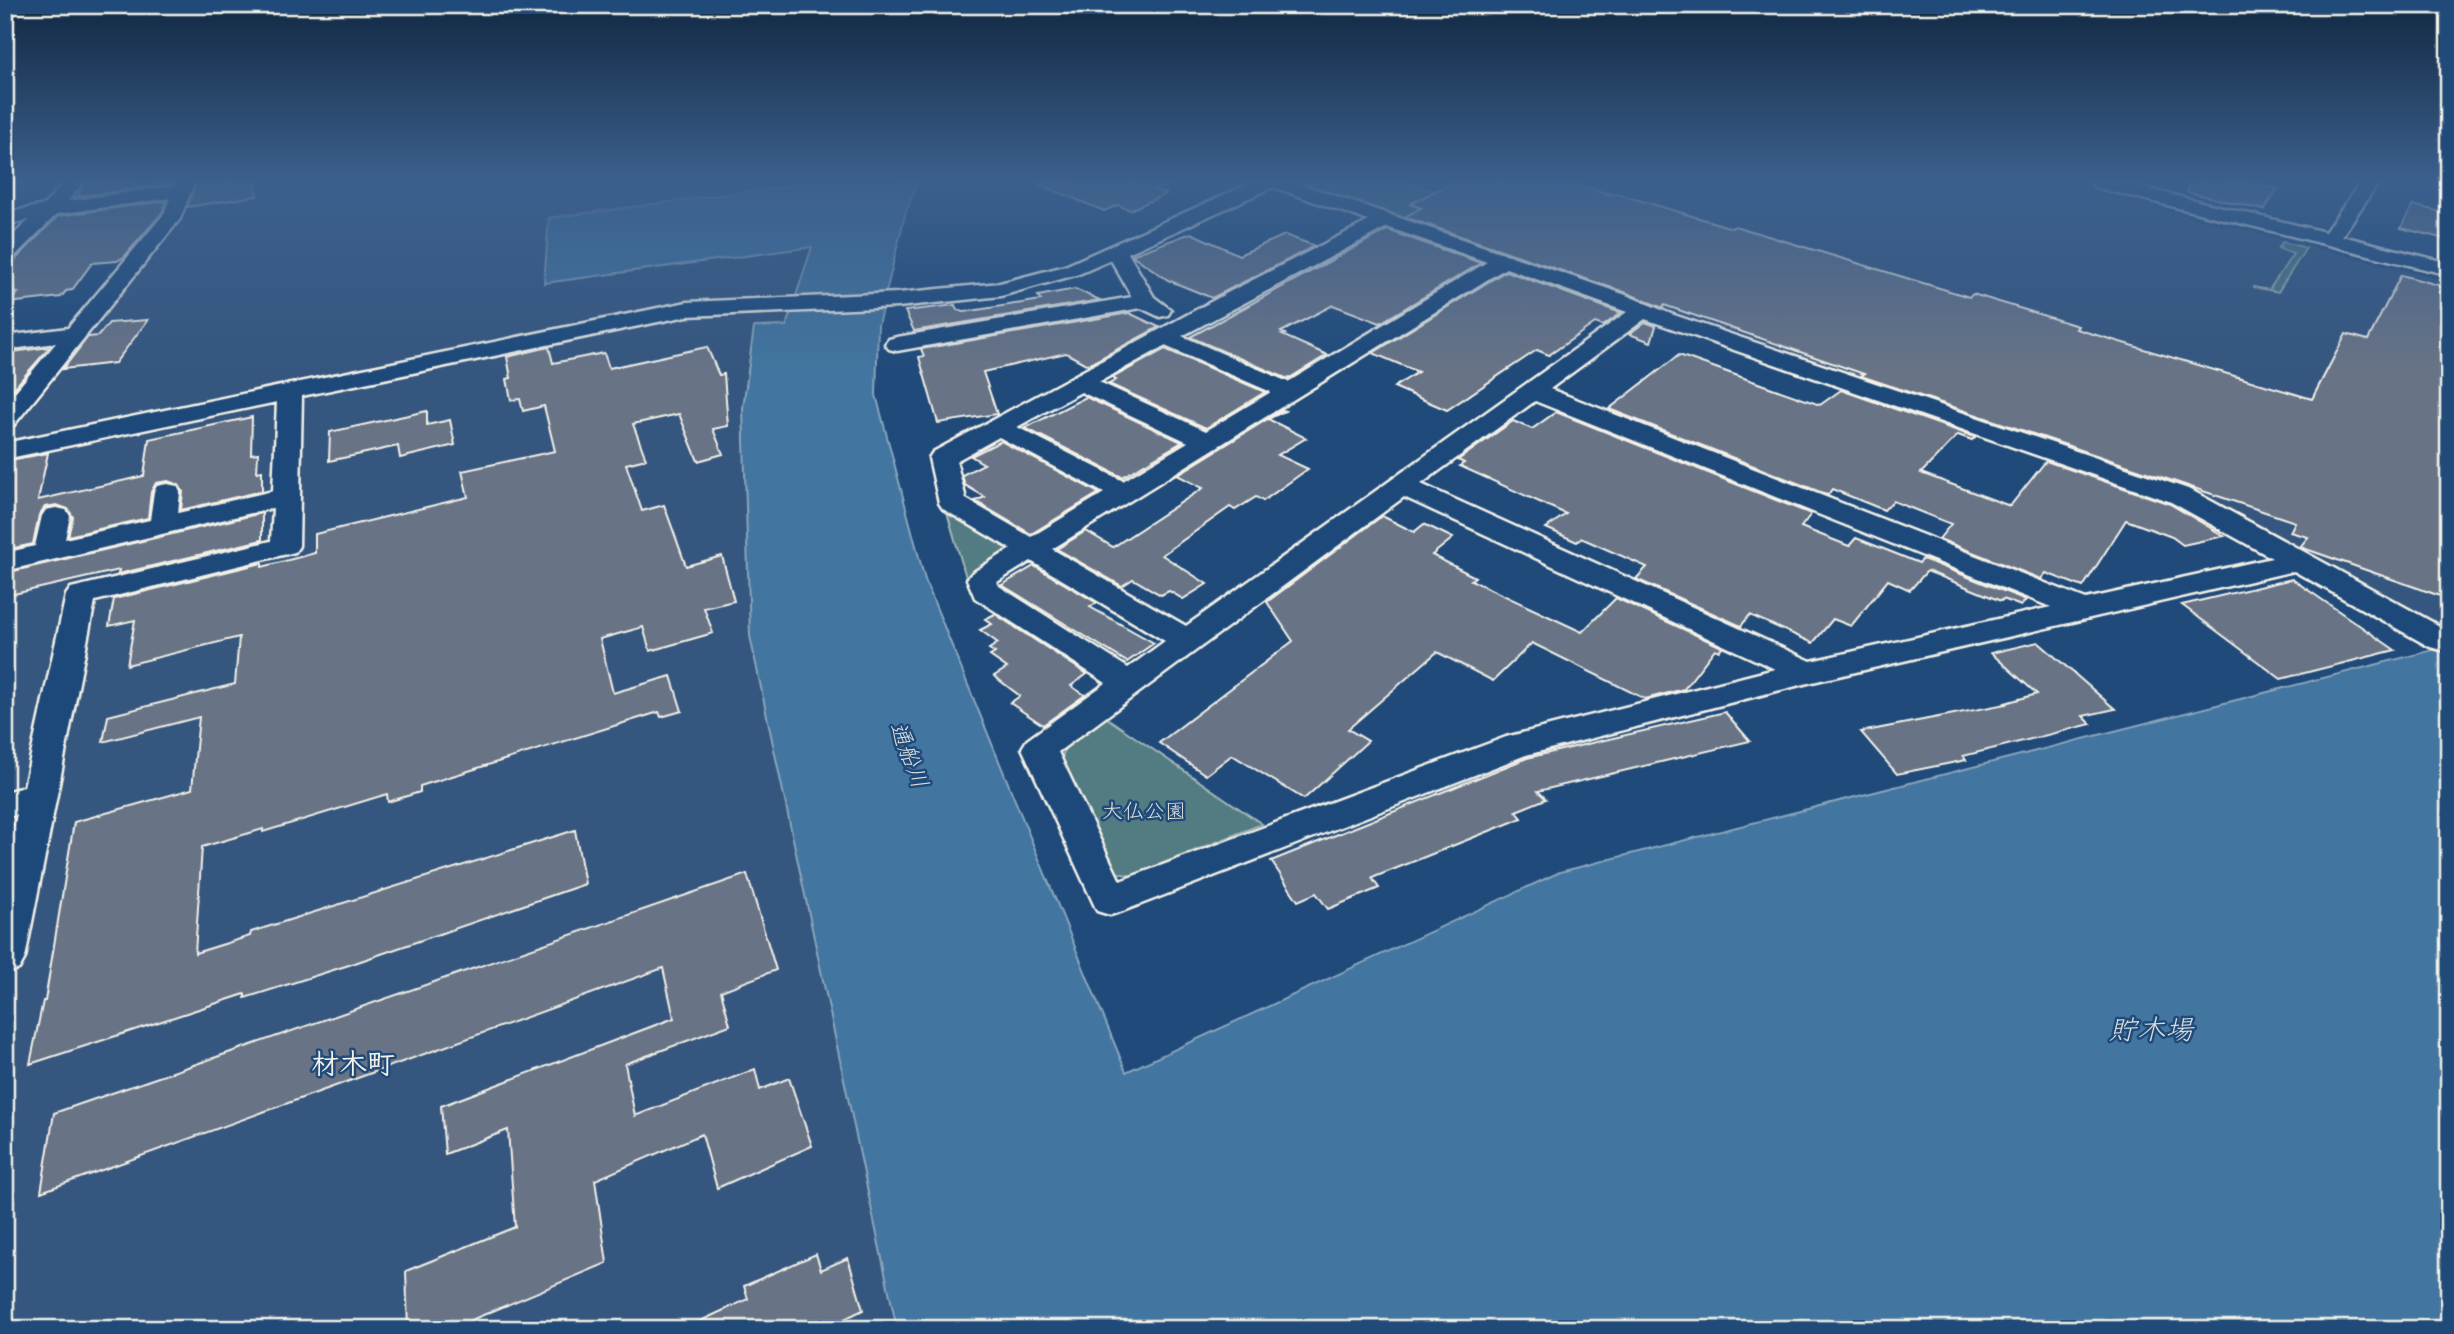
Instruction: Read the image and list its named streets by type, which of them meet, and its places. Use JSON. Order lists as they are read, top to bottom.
{
  "districts": ["材木町"],
  "water": ["通船川", "貯木場"],
  "parks": ["大仏公園"]
}
